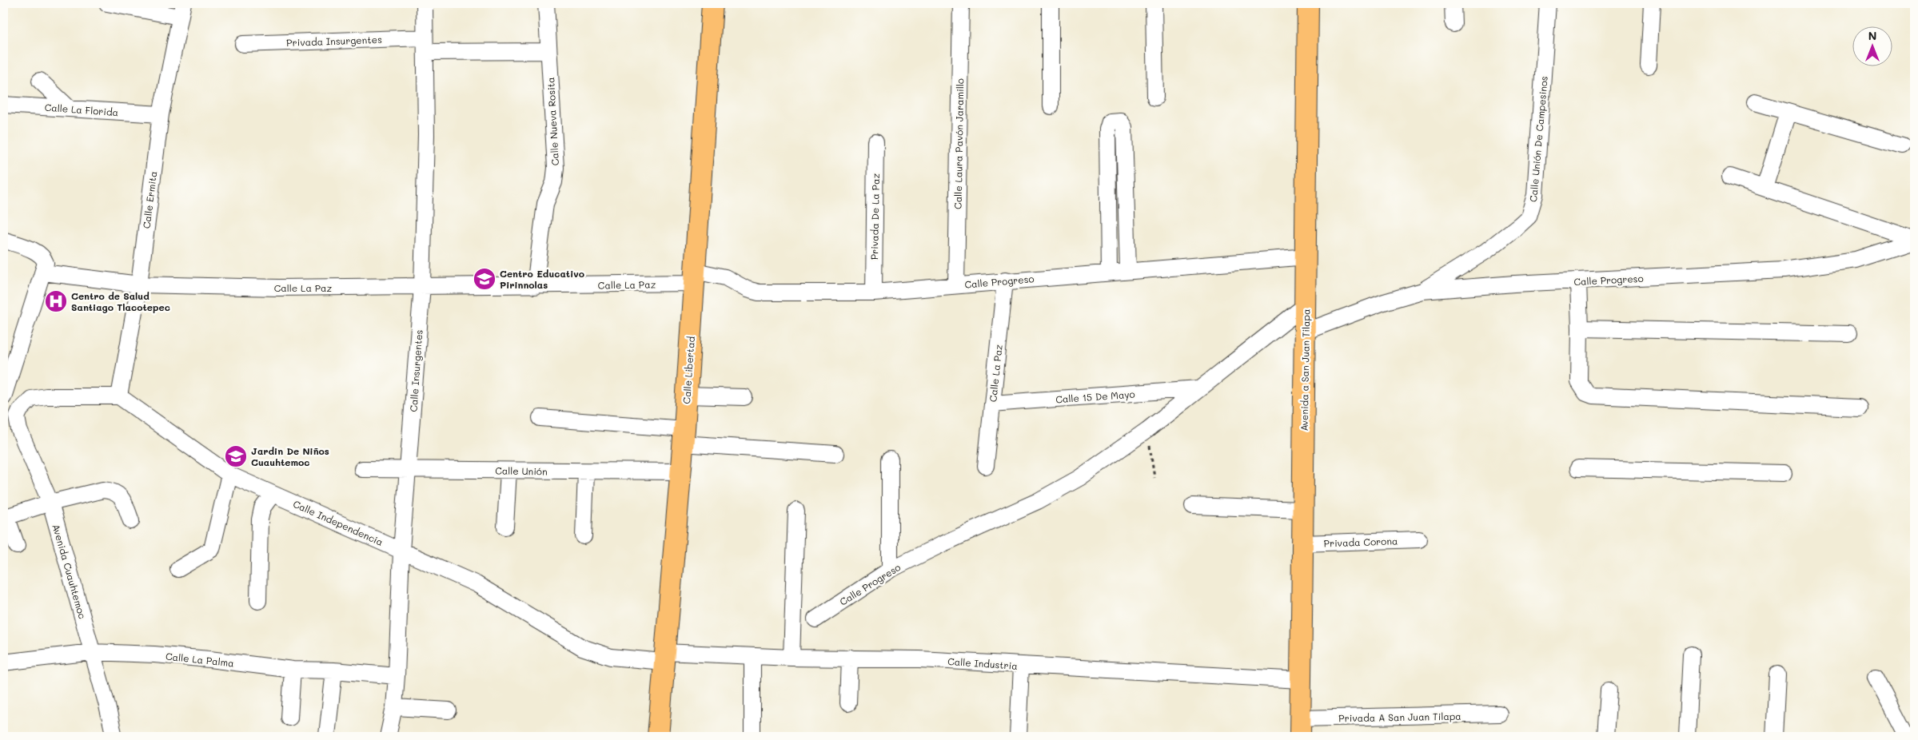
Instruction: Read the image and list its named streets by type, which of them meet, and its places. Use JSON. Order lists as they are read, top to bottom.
{
  "streets": {
    "main road": ["Calle Libertad", "Avenida a San Juan Tilapa"],
    "street": [
      "Privada Insurgentes",
      "Calle La Florida",
      "Calle Nueva Rosita",
      "Calle Unión De Campesinos",
      "Calle Laura Pavón Jaramillo",
      "Calle Ermita",
      "Privada De La Paz",
      "Calle Progreso",
      "Calle La Paz",
      "Calle Insurgentes",
      "Calle 15 De Mayo",
      "Calle Unión",
      "Calle Independencia",
      "Privada Corona",
      "Avenida Cuauhtemoc",
      "Calle La Palma",
      "Calle Industria",
      "Privada A San Juan Tilapa"
    ]
  },
  "crossings": [
    ["Privada Insurgentes", "Calle Insurgentes"],
    ["Calle La Florida", "Calle Ermita"],
    ["Calle Nueva Rosita", "Calle La Paz"],
    ["Calle Unión De Campesinos", "Calle Progreso"],
    ["Calle Laura Pavón Jaramillo", "Calle Progreso"],
    ["Calle Ermita", "Calle La Paz"],
    ["Calle Ermita", "Calle Independencia"],
    ["Privada De La Paz", "Calle Progreso"],
    ["Calle Progreso", "Calle La Paz"],
    ["Calle Progreso", "Calle Libertad"],
    ["Calle Progreso", "Avenida a San Juan Tilapa"],
    ["Calle Progreso", "Calle 15 De Mayo"],
    ["Calle La Paz", "Calle Libertad"],
    ["Calle La Paz", "Calle Insurgentes"],
    ["Calle La Paz", "Calle 15 De Mayo"],
    ["Calle Libertad", "Calle Unión"],
    ["Calle Libertad", "Calle Independencia"],
    ["Calle Libertad", "Calle Industria"],
    ["Avenida a San Juan Tilapa", "Privada Corona"],
    ["Avenida a San Juan Tilapa", "Calle Industria"],
    ["Avenida a San Juan Tilapa", "Privada A San Juan Tilapa"],
    ["Calle Insurgentes", "Calle Unión"],
    ["Calle Insurgentes", "Calle Independencia"],
    ["Calle Insurgentes", "Calle La Palma"],
    ["Calle Independencia", "Calle Industria"],
    ["Avenida Cuauhtemoc", "Calle La Palma"]
  ],
  "places": {
    "school or university": ["Centro Educativo Pirinnolas", "Jardin De Niños Cuauhtemoc"],
    "hospital": ["Centro de Salud Santiago Tlacotepec"]
  },
  "north": "top"
}
